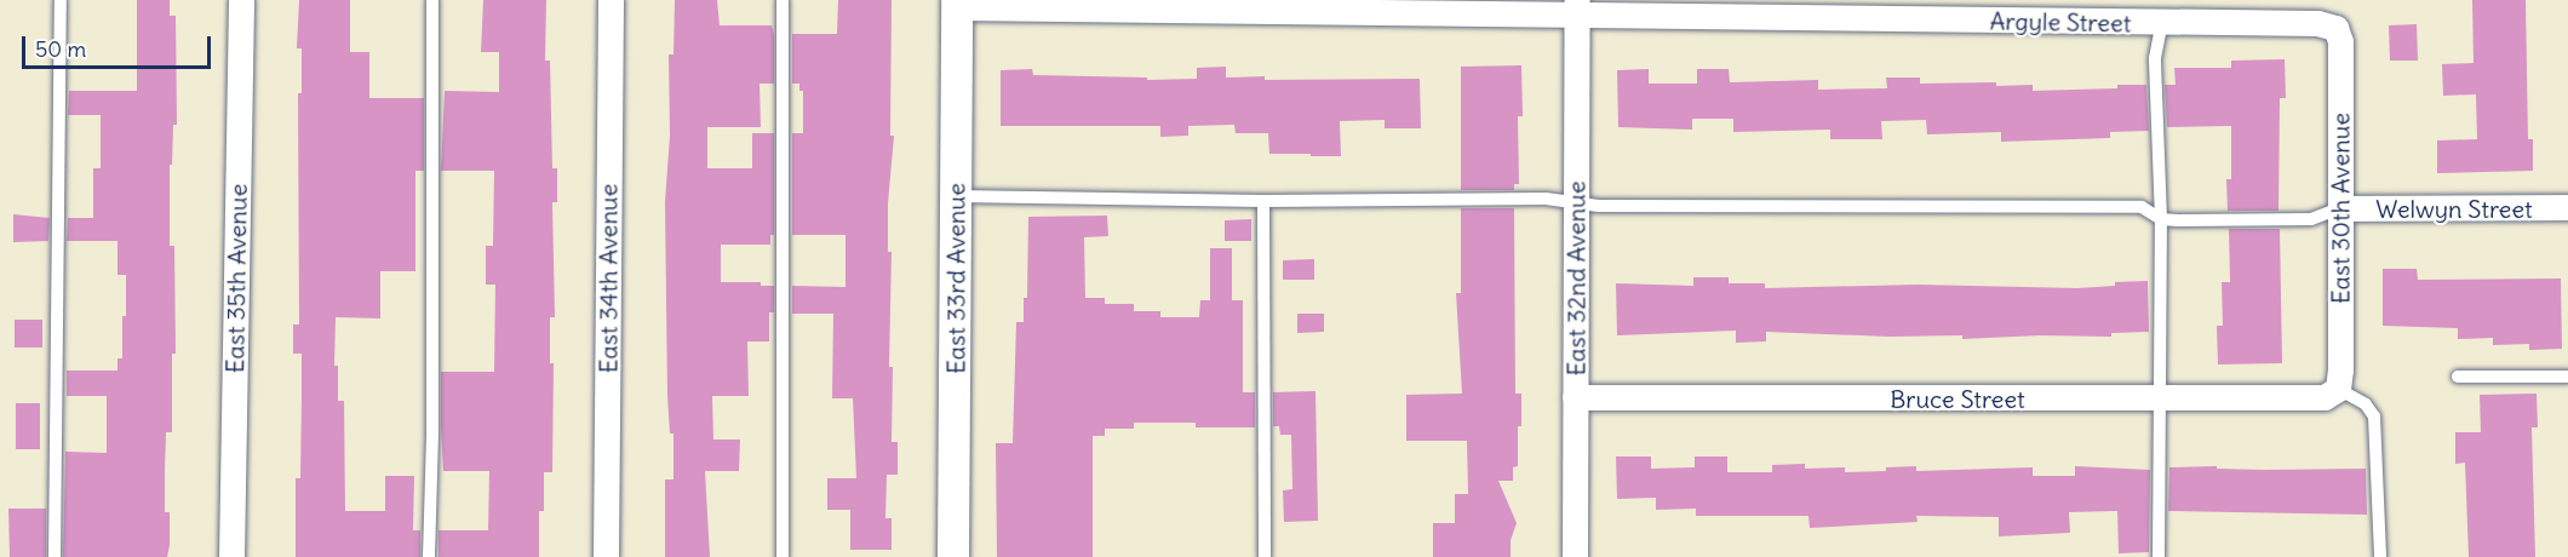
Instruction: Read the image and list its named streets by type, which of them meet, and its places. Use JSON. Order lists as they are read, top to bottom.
{
  "streets": {
    "street": [
      "Argyle Street",
      "East 30th Avenue",
      "Welwyn Street",
      "East 35th Avenue",
      "East 34th Avenue",
      "East 33rd Avenue",
      "East 32nd Avenue",
      "Bruce Street"
    ]
  },
  "crossings": [
    ["Argyle Street", "East 30th Avenue"],
    ["Argyle Street", "East 33rd Avenue"],
    ["Argyle Street", "East 32nd Avenue"],
    ["East 30th Avenue", "Welwyn Street"],
    ["East 30th Avenue", "Bruce Street"],
    ["East 32nd Avenue", "Bruce Street"]
  ],
  "scale_bar": "50 m"
}
